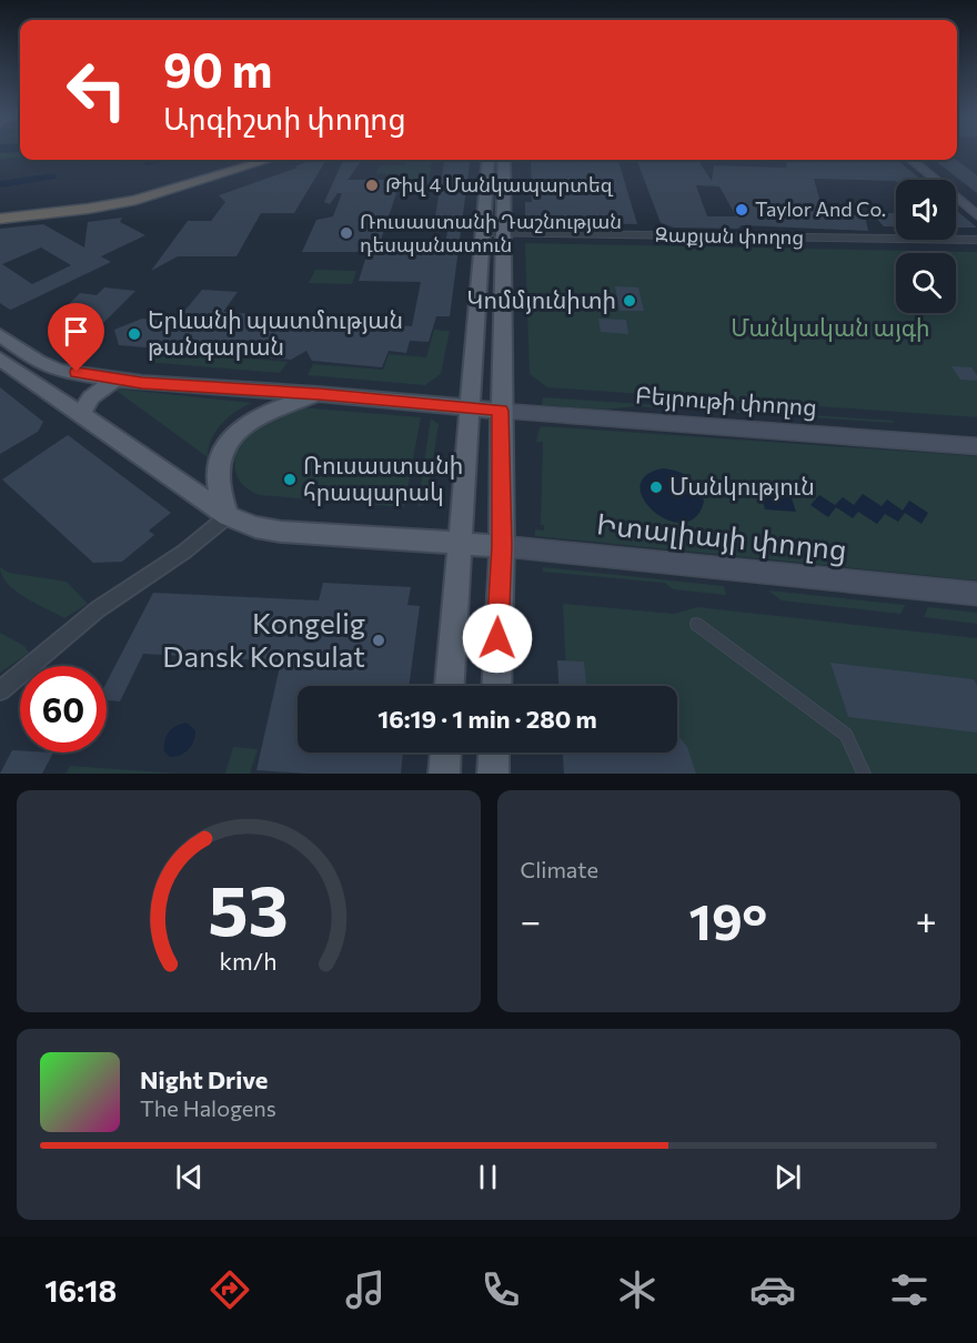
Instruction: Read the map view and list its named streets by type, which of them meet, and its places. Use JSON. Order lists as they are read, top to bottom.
{
  "streets": {
    "main road": ["Բեյրութի փողոց", "Իտալիայի փողոց"],
    "street": ["Զաքյան փողոց"]
  },
  "parks": ["Մանկական այգի"],
  "places": [
    "Թիվ 4 Մանկապարտեզ",
    "Taylor And Co.",
    "Ռուսաստանի Դաշնության դեսպանատուն",
    "Կոմմյունիտի",
    "Երևանի պատմության թանգարան",
    "Ռուսաստանի հրապարակ",
    "Մանկություն",
    "Kongelig Dansk Konsulat"
  ],
  "page": {
    "turn": ["90 m", "Արգիշտի փողոց"],
    "limit": "60",
    "trip": "16:19 · 1 min · 280 m",
    "tile": "Climate",
    "heat": ["−", "19°", "+"],
    "song": ["Night Drive", "The Halogens"],
    "tabs": "16:18",
    "gauge": ["53", "km/h"]
  }
}
